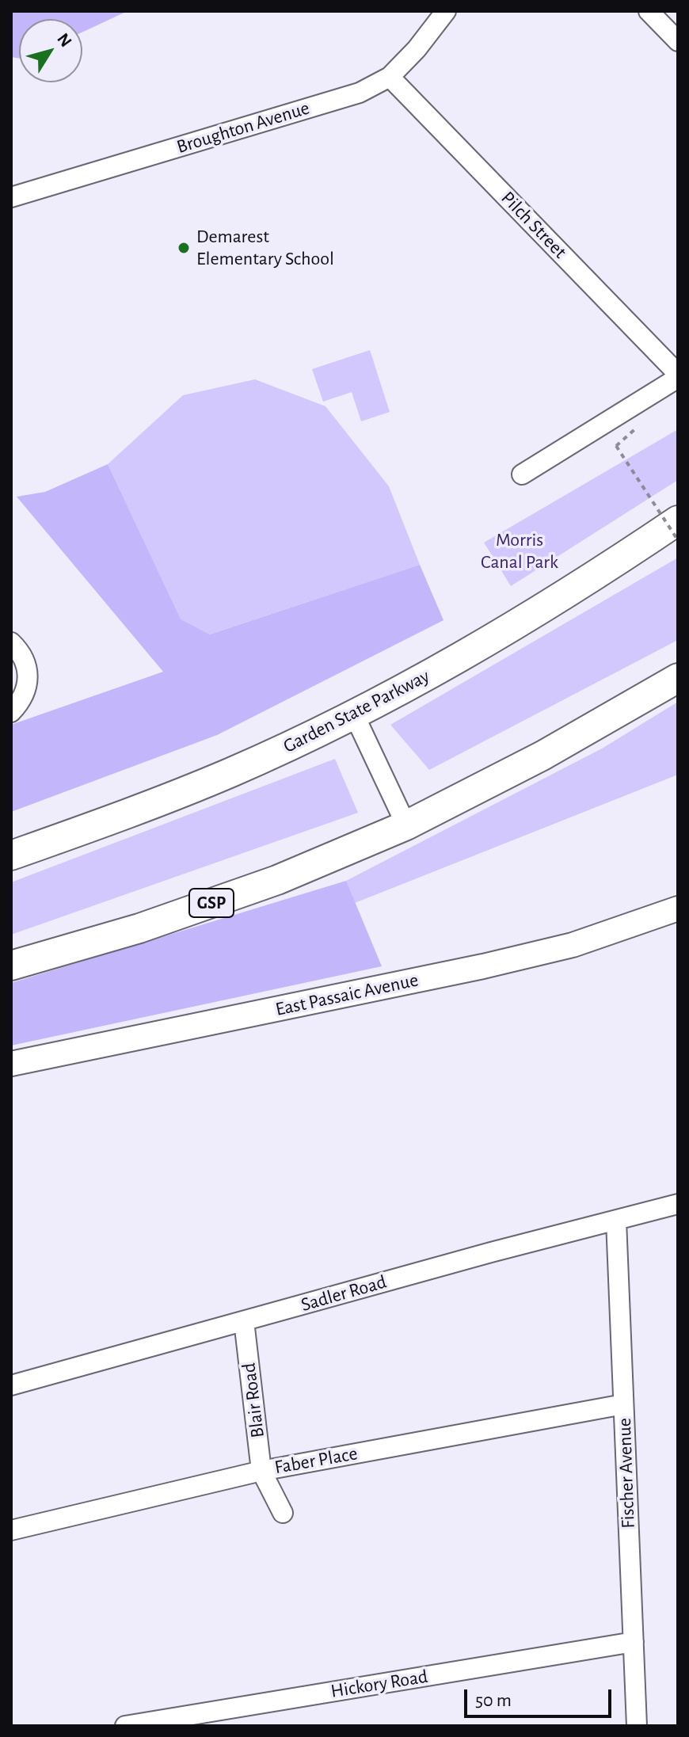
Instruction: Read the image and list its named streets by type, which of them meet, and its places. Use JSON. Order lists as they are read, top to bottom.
{
  "streets": {
    "highway": ["Garden State Parkway", "GSP"],
    "main road": ["East Passaic Avenue"],
    "street": [
      "Broughton Avenue",
      "Pilch Street",
      "Sadler Road",
      "Blair Road",
      "Faber Place",
      "Fischer Avenue",
      "Hickory Road"
    ]
  },
  "crossings": [
    ["Broughton Avenue", "Pilch Street"],
    ["Sadler Road", "Blair Road"],
    ["Sadler Road", "Fischer Avenue"],
    ["Blair Road", "Faber Place"],
    ["Faber Place", "Fischer Avenue"],
    ["Fischer Avenue", "Hickory Road"]
  ],
  "parks": ["Morris Canal Park"],
  "places": ["Demarest Elementary School"],
  "scale_bar": "50 m",
  "north": "top right"
}
